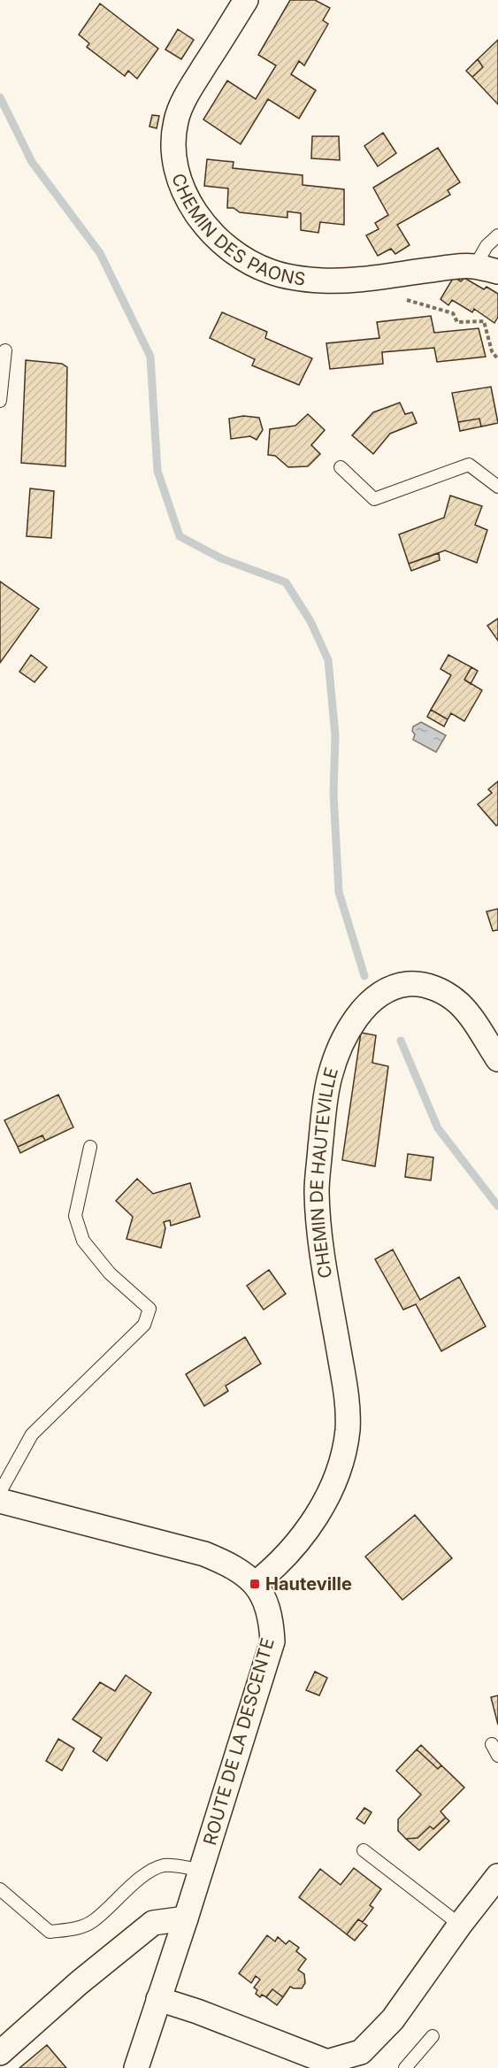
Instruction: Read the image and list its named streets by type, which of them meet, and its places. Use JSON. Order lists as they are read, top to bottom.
{
  "streets": {
    "street": ["CHEMIN DES PAONS", "CHEMIN DE HAUTEVILLE", "ROUTE DE LA DESCENTE"]
  },
  "crossings": [
    ["CHEMIN DE HAUTEVILLE", "ROUTE DE LA DESCENTE"]
  ],
  "places": {
    "transit": ["Hauteville"]
  }
}
